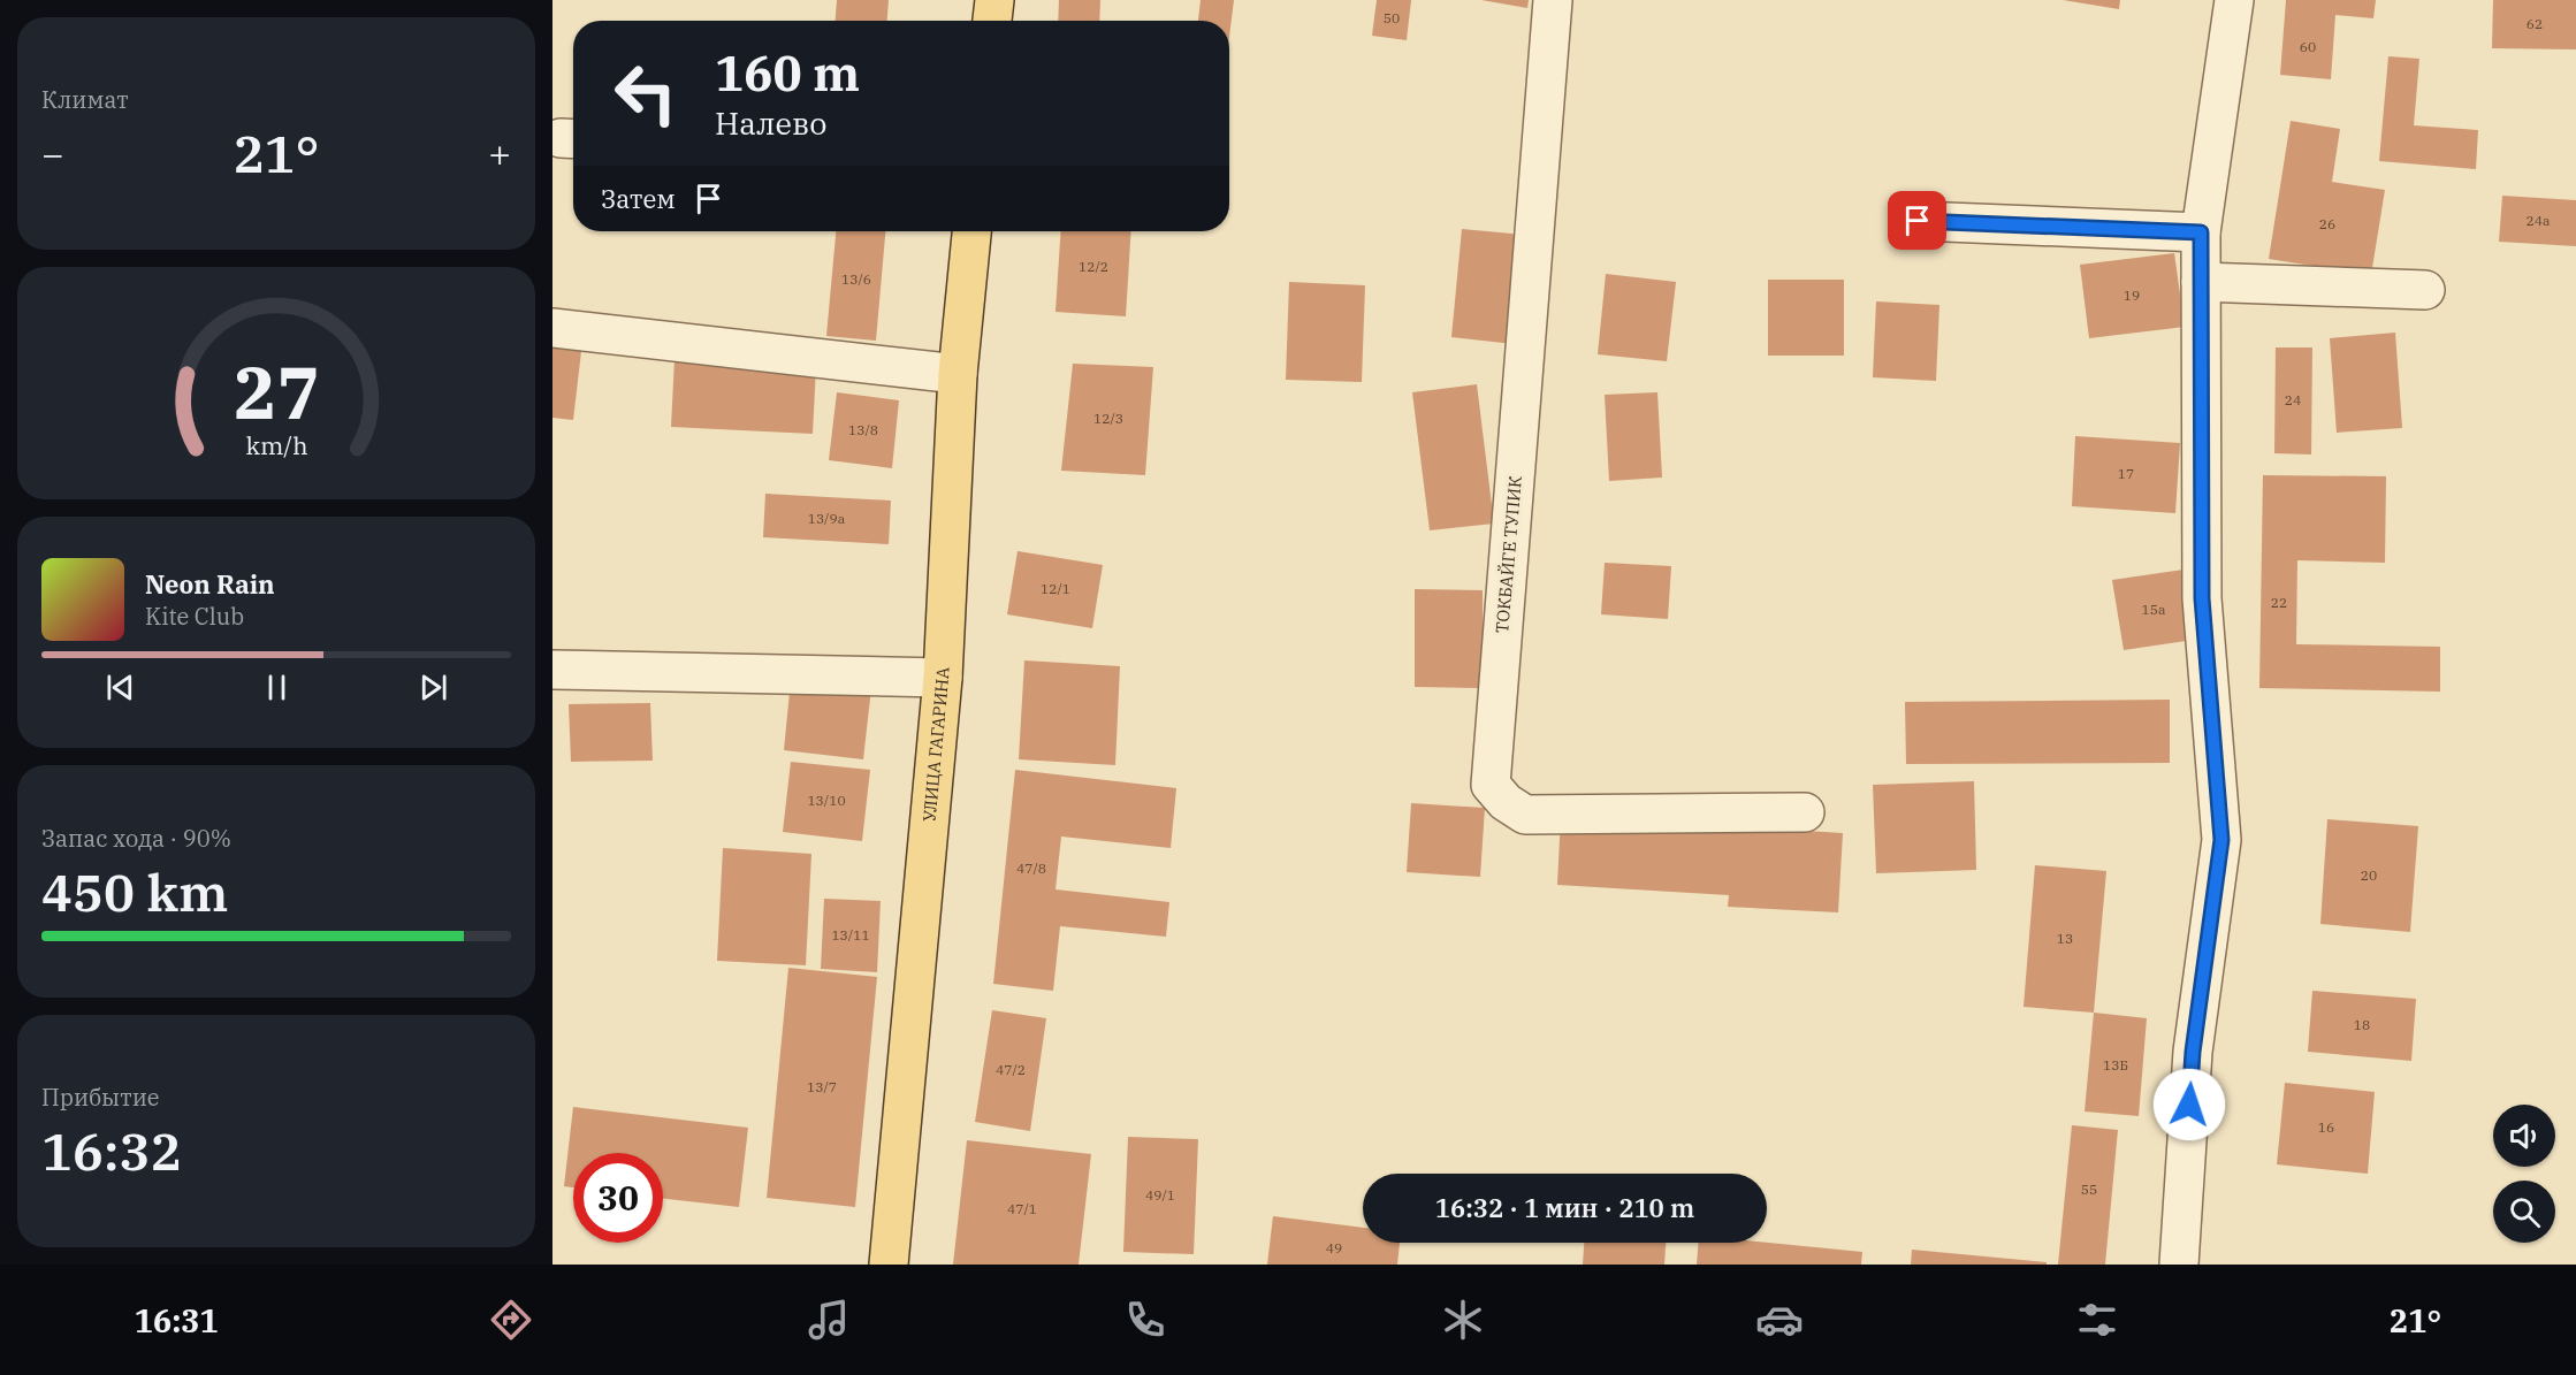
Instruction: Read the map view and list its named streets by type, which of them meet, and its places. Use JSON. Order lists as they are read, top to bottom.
{
  "streets": {
    "main road": ["УЛИЦА ГАГАРИНА"],
    "street": ["ТОКБАЙГЕ ТУПИК"]
  },
  "house_numbers": [
    "50",
    "62",
    "60",
    "24а",
    "26",
    "12/2",
    "13/6",
    "19",
    "24",
    "12/3",
    "13/8",
    "17",
    "13/9а",
    "12/1",
    "22",
    "15а",
    "13/10",
    "47/8",
    "20",
    "13/11",
    "13",
    "18",
    "13Б",
    "47/2",
    "13/7",
    "16",
    "55",
    "49/1",
    "47/1",
    "49"
  ],
  "page": {
    "tile": [
      "Климат",
      ["Запас хода · 90%", "450 km"],
      ["Прибытие", "16:32"]
    ],
    "turn": ["160 m", "Налево"],
    "heat": ["−", "21°", "+"],
    "then": "Затем",
    "song": ["Neon Rain", "Kite Club"],
    "limit": "30",
    "trip": "16:32 · 1 мин · 210 m",
    "tabs": ["16:31", "21°"],
    "gauge": ["27", "km/h"]
  }
}
